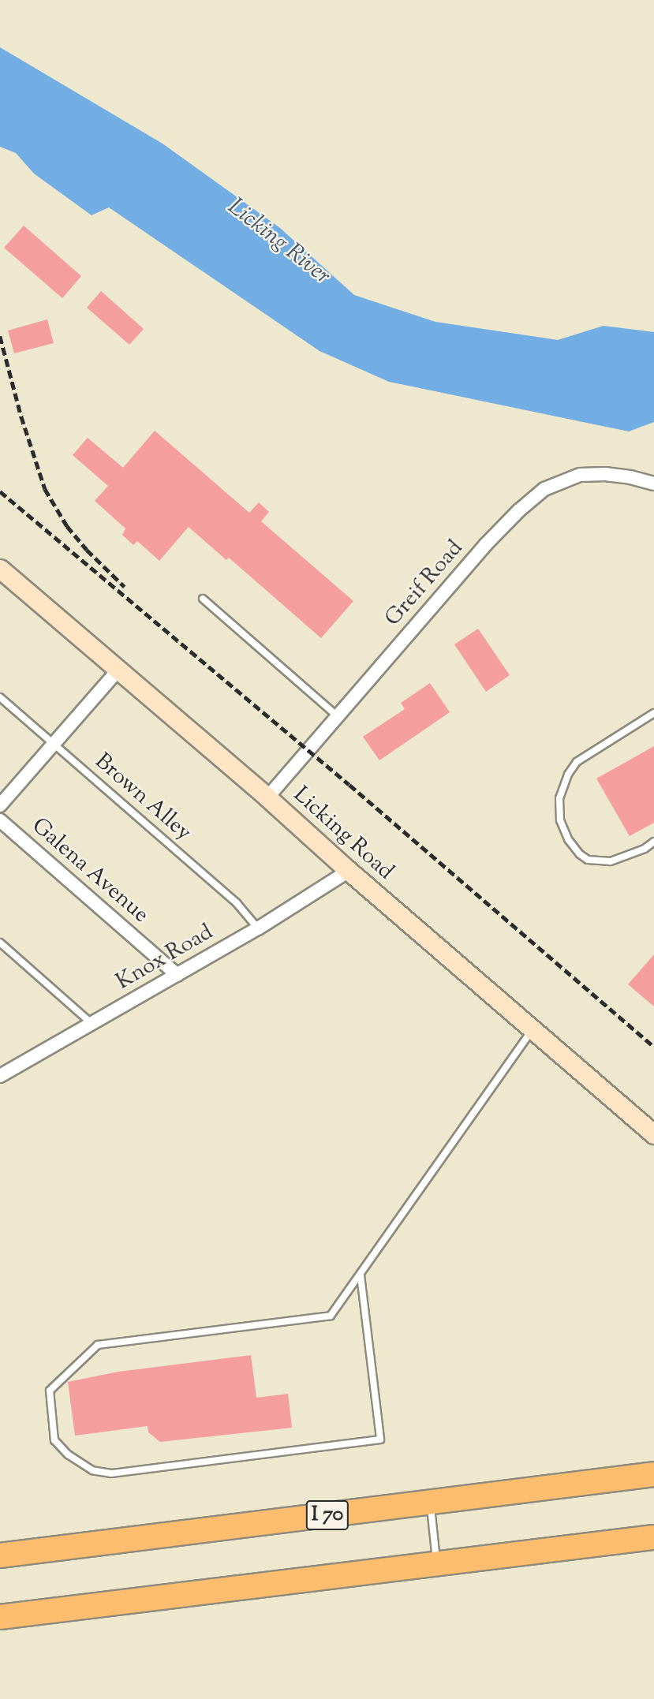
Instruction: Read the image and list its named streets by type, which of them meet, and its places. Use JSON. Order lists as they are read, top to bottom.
{
  "streets": {
    "highway": ["I 70"],
    "street": [
      "Greif Road",
      "Licking Road",
      "Galena Avenue",
      "Knox Road"
    ],
    "lane": ["Brown Alley"]
  },
  "crossings": [
    ["Greif Road", "Licking Road"],
    ["Brown Alley", "Knox Road"],
    ["Licking Road", "Knox Road"],
    ["Galena Avenue", "Knox Road"]
  ],
  "water": ["Licking River"]
}
